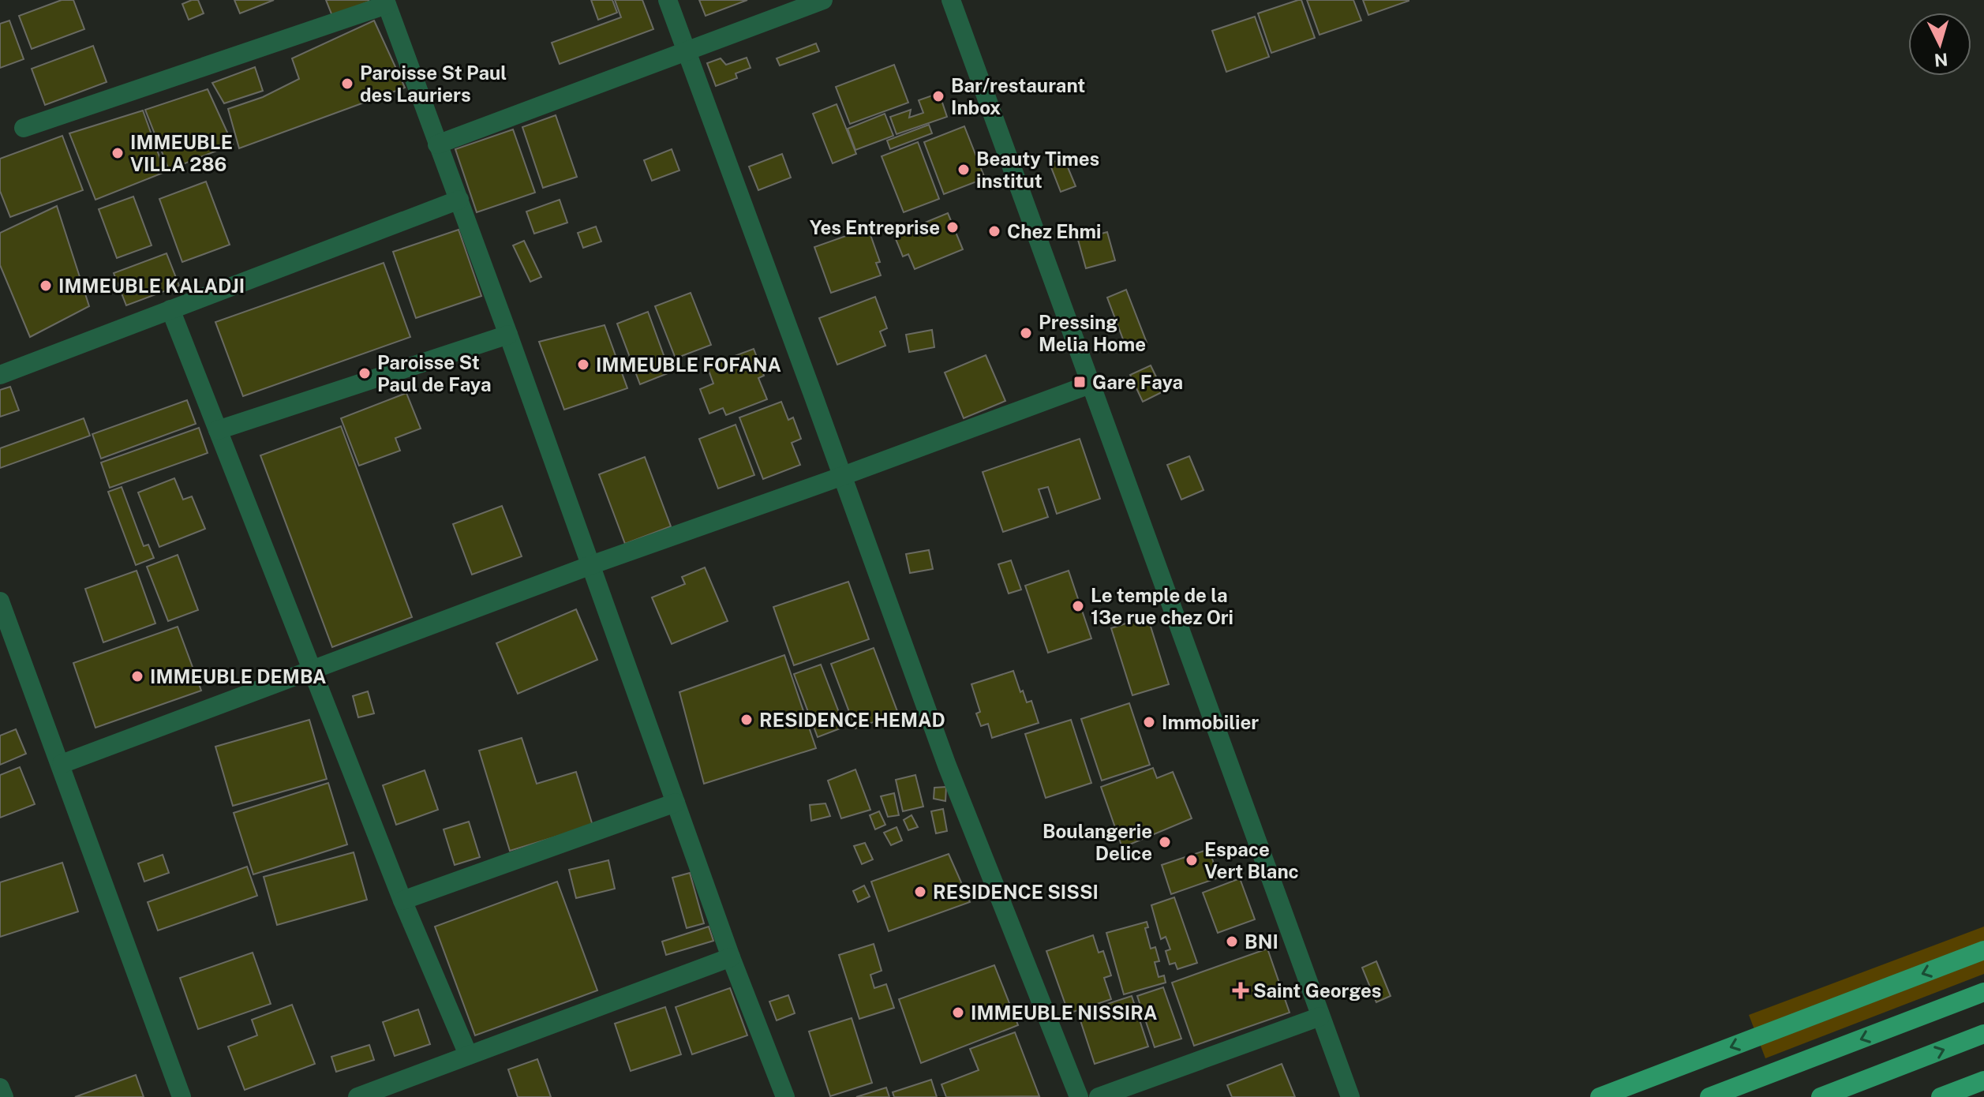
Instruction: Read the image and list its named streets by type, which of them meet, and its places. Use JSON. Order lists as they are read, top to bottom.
{
  "places": {
    "other": [
      "Paroisse St Paul des Lauriers",
      "Bar/restaurant Inbox",
      "IMMEUBLE VILLA 286",
      "Beauty Times institut",
      "Yes Entreprise",
      "Chez Ehmi",
      "IMMEUBLE KALADJI",
      "Pressing Melia Home",
      "IMMEUBLE FOFANA",
      "Paroisse St Paul de Faya",
      "Le temple de la 13e rue chez Ori",
      "IMMEUBLE DEMBA",
      "RESIDENCE HEMAD",
      "Immobilier",
      "Boulangerie Delice",
      "Espace Vert Blanc",
      "RESIDENCE SISSI",
      "BNI",
      "IMMEUBLE NISSIRA"
    ],
    "transit": ["Gare Faya"],
    "health": ["Saint Georges"]
  },
  "north": "bottom"
}
